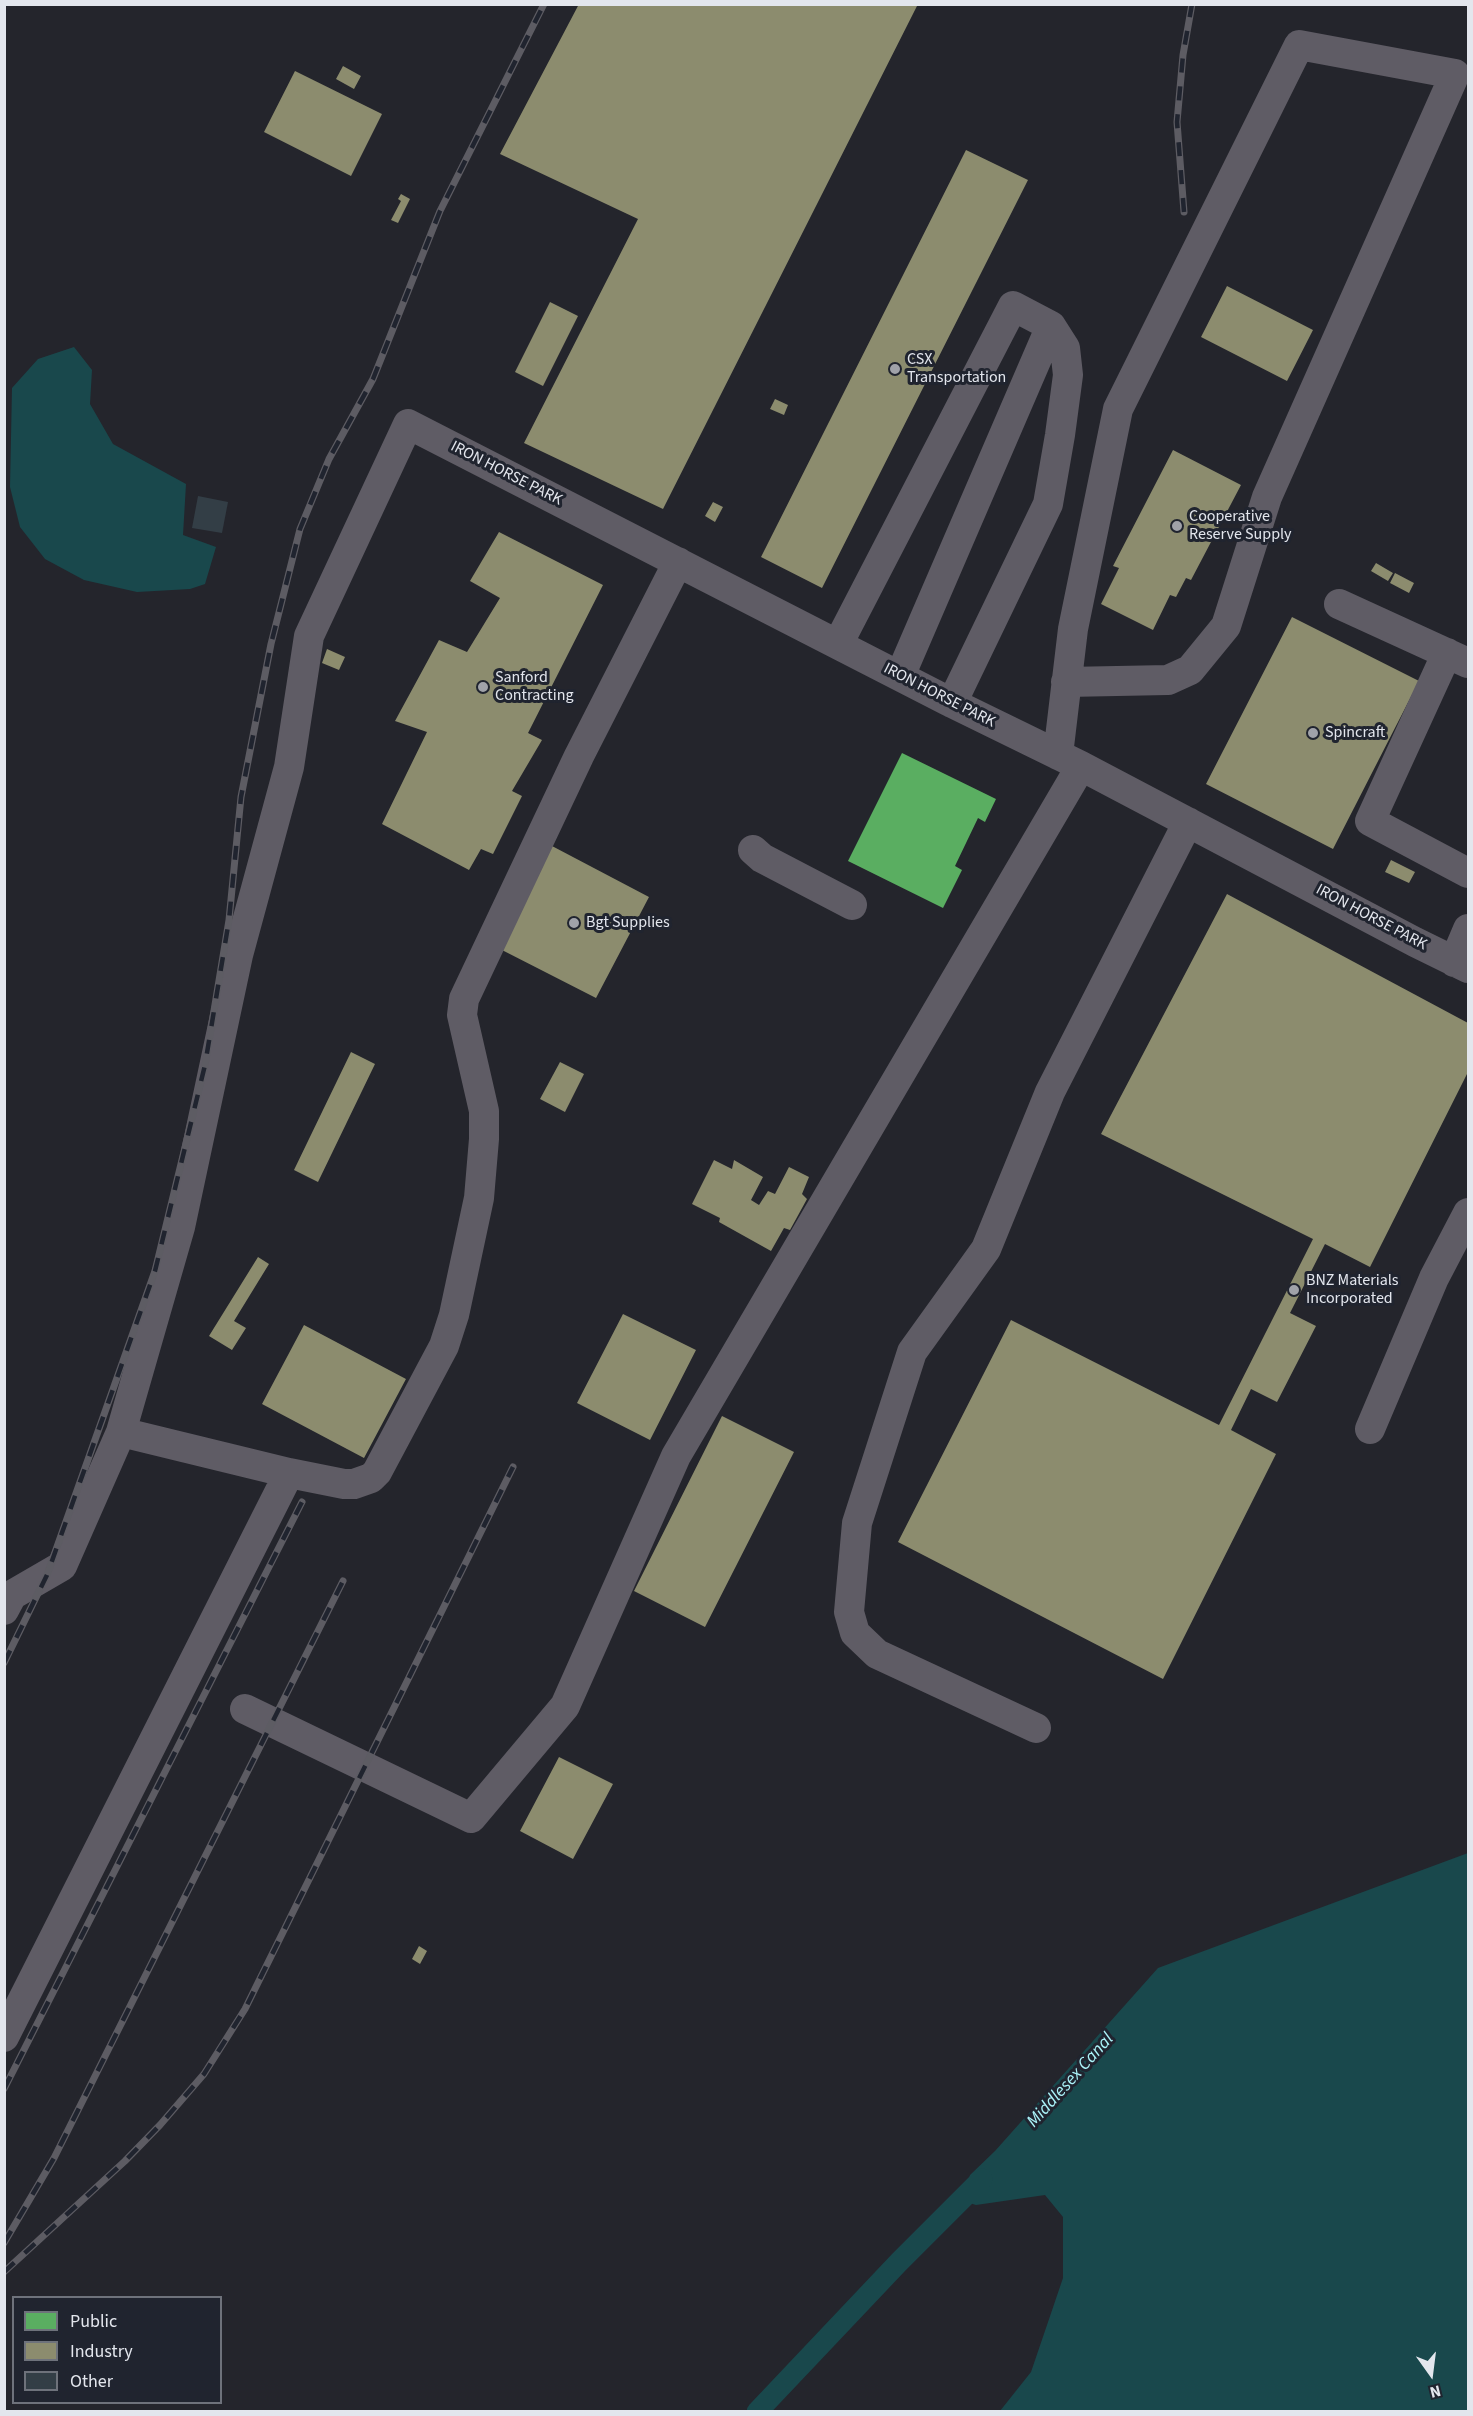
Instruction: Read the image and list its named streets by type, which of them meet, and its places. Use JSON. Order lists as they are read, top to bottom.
{
  "streets": {
    "street": ["IRON HORSE PARK"]
  },
  "water": ["Middlesex Canal"],
  "places": [
    "CSX Transportation",
    "Cooperative Reserve Supply",
    "Sanford Contracting",
    "Spincraft",
    "Bgt Supplies",
    "BNZ Materials Incorporated"
  ],
  "legend": ["Public", "Industry", "Other"],
  "north": "bottom"
}
